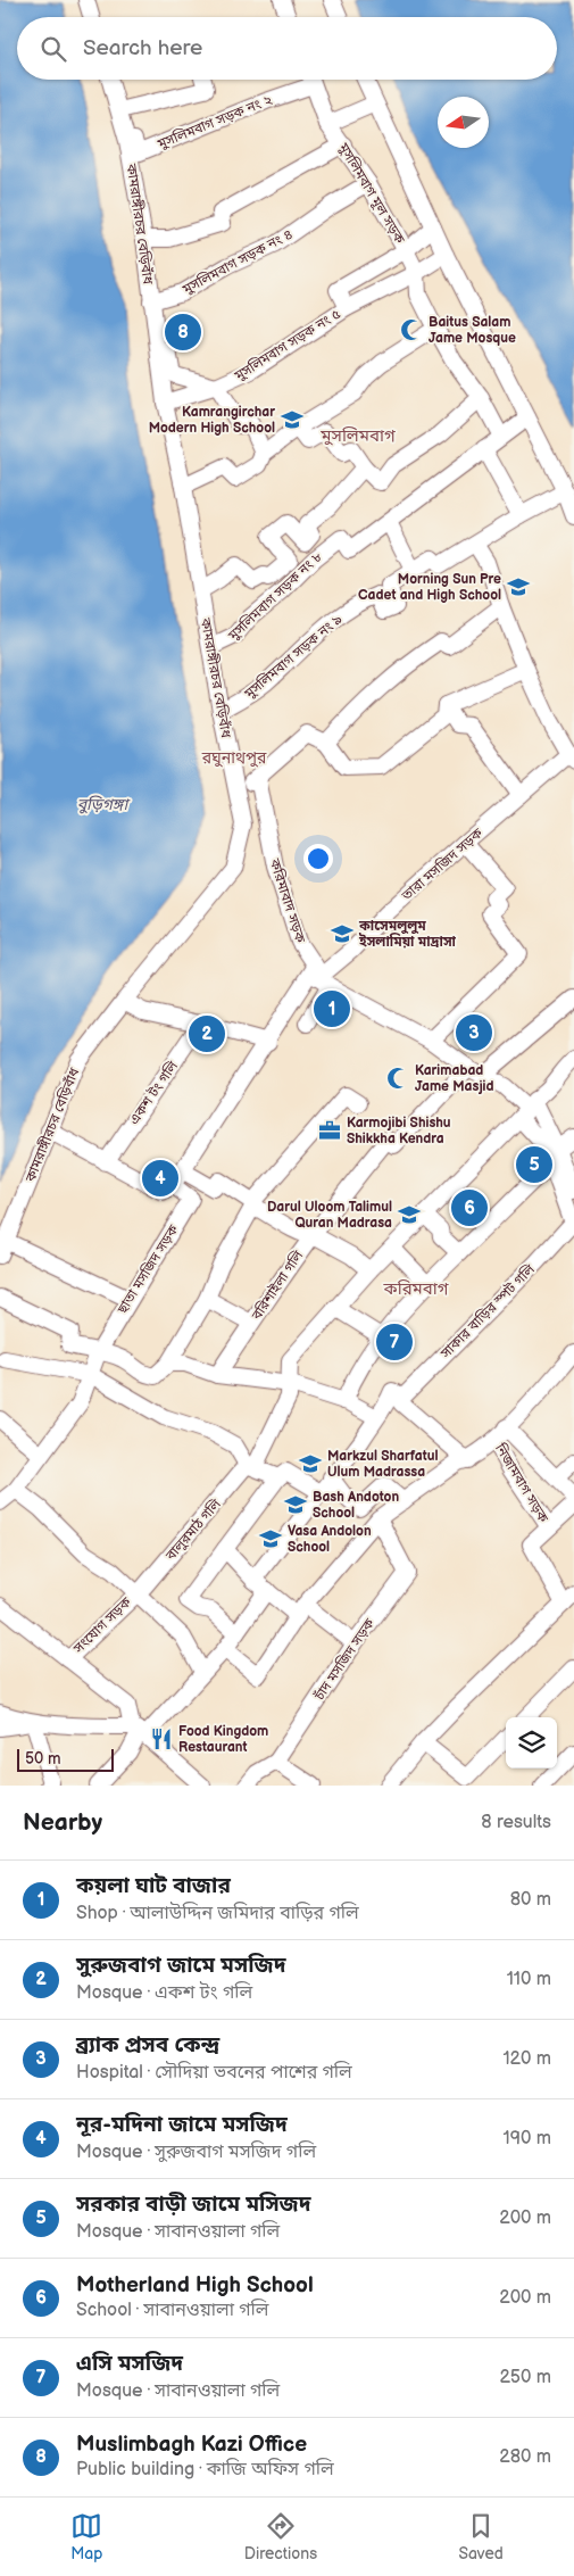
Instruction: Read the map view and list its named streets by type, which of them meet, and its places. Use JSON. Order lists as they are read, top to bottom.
{
  "streets": {
    "street": [
      "মুসলিমবাগ সড়ক নং ২",
      "মুসলিমবাগ মূল সড়ক",
      "কামরাঙ্গীরচর বেড়িবাঁধ",
      "মুসলিমবাগ সড়ক নং ৪",
      "মুসলিমবাগ সড়ক নং ৫",
      "মুসলিমবাগ সড়ক নং ৮",
      "মুসলিমবাগ সড়ক নং ৯",
      "তারা মসজিদ সড়ক",
      "করিমাবাদ সড়ক",
      "একশ টং গলি",
      "ছাতা মসজিদ সড়ক",
      "বরিশাইলা গলি",
      "সাকার বাড়ির স্পট গলি",
      "নিজামবাগ সড়ক",
      "বালুরমাঠ গলি",
      "সংযোগ সড়ক",
      "চাঁদ মসজিদ সড়ক"
    ]
  },
  "crossings": [
    ["মুসলিমবাগ সড়ক নং ২", "মুসলিমবাগ মূল সড়ক"],
    ["মুসলিমবাগ সড়ক নং ২", "কামরাঙ্গীরচর বেড়িবাঁধ"],
    ["মুসলিমবাগ মূল সড়ক", "মুসলিমবাগ সড়ক নং ৪"],
    ["মুসলিমবাগ মূল সড়ক", "মুসলিমবাগ সড়ক নং ৫"],
    ["মুসলিমবাগ মূল সড়ক", "মুসলিমবাগ সড়ক নং ৮"],
    ["কামরাঙ্গীরচর বেড়িবাঁধ", "মুসলিমবাগ সড়ক নং ৪"],
    ["কামরাঙ্গীরচর বেড়িবাঁধ", "মুসলিমবাগ সড়ক নং ৫"],
    ["কামরাঙ্গীরচর বেড়িবাঁধ", "মুসলিমবাগ সড়ক নং ৮"],
    ["কামরাঙ্গীরচর বেড়িবাঁধ", "মুসলিমবাগ সড়ক নং ৯"],
    ["মুসলিমবাগ সড়ক নং ৯", "তারা মসজিদ সড়ক"],
    ["তারা মসজিদ সড়ক", "করিমাবাদ সড়ক"],
    ["করিমাবাদ সড়ক", "সাকার বাড়ির স্পট গলি"],
    ["করিমাবাদ সড়ক", "বালুরমাঠ গলি"],
    ["বালুরমাঠ গলি", "সংযোগ সড়ক"]
  ],
  "districts": ["মুসলিমবাগ", "রঘুনাথপুর", "করিমবাগ"],
  "water": ["বুড়িগঙ্গা"],
  "places": {
    "mosque": ["Baitus Salam Jame Mosque", "Karimabad Jame Masjid"],
    "school or university": [
      "Kamrangirchar Modern High School",
      "Morning Sun Pre Cadet and High School",
      "কাসেমুলুলুম ইসলামিয়া মাদ্রাসা",
      "Darul Uloom Talimul Quran Madrasa",
      "Markzul Sharfatul Ulum Madrassa",
      "Bash Andoton School",
      "Vasa Andolon School"
    ],
    "office": ["Karmojibi Shishu Shikkha Kendra"],
    "restaurant": ["Food Kingdom Restaurant"]
  },
  "scale_bar": "50 m",
  "north": "left",
  "page": {
    "search": "Search here",
    "pins": [
      "8",
      "1",
      "3",
      "2",
      "5",
      "4",
      "6",
      "7"
    ],
    "scale": "50 m",
    "heading": ["Nearby", "8 results"],
    "list": [
      {
        "mark": "1",
        "name": "কয়লা ঘাট বাজার",
        "note": "Shop · আলাউদ্দিন জমিদার বাড়ির গলি",
        "value": "80 m"
      },
      {
        "mark": "2",
        "name": "সুরুজবাগ জামে মসজিদ",
        "note": "Mosque · একশ টং গলি",
        "value": "110 m"
      },
      {
        "mark": "3",
        "name": "ব্র্যাক প্রসব কেন্দ্র",
        "note": "Hospital · সৌদিয়া ভবনের পাশের গলি",
        "value": "120 m"
      },
      {
        "mark": "4",
        "name": "নূর-মদিনা জামে মসজিদ",
        "note": "Mosque · সুরুজবাগ মসজিদ গলি",
        "value": "190 m"
      },
      {
        "mark": "5",
        "name": "সরকার বাড়ী জামে মসিজদ",
        "note": "Mosque · সাবানওয়ালা গলি",
        "value": "200 m"
      },
      {
        "mark": "6",
        "name": "Motherland High School",
        "note": "School · সাবানওয়ালা গলি",
        "value": "200 m"
      },
      {
        "mark": "7",
        "name": "এসি মসজিদ",
        "note": "Mosque · সাবানওয়ালা গলি",
        "value": "250 m"
      },
      {
        "mark": "8",
        "name": "Muslimbagh Kazi Office",
        "note": "Public building · কাজি অফিস গলি",
        "value": "280 m"
      }
    ],
    "nav": ["Map", "Directions", "Saved"]
  }
}
